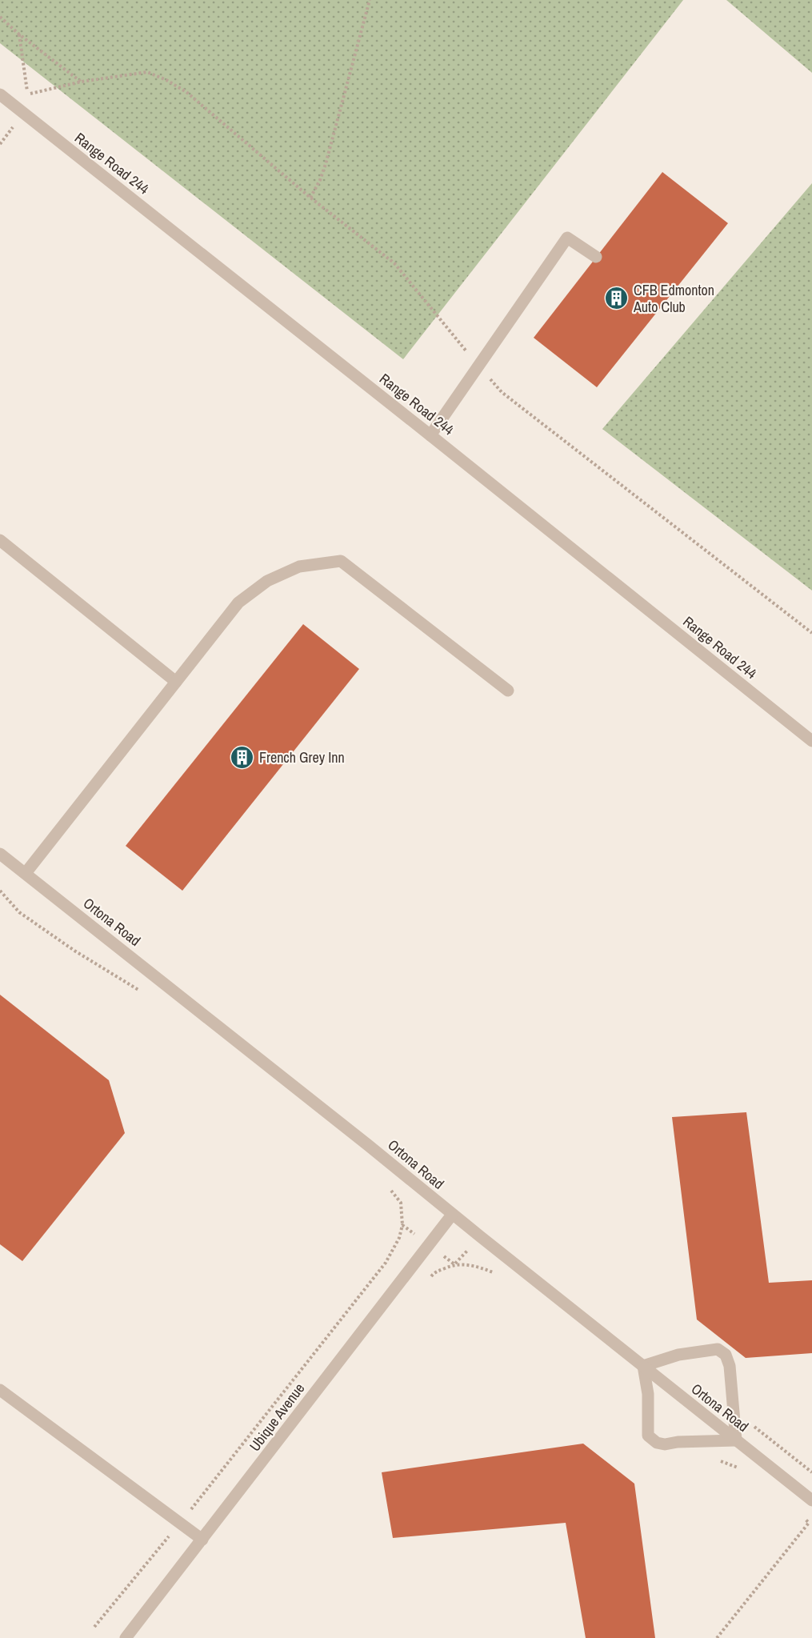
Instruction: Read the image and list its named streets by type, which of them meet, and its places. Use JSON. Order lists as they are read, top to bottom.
{
  "streets": {
    "street": ["Range Road 244", "Ortona Road", "Ubique Avenue"]
  },
  "crossings": [
    ["Ortona Road", "Ubique Avenue"]
  ],
  "places": {
    "building": ["CFB Edmonton Auto Club", "French Grey Inn"]
  }
}
